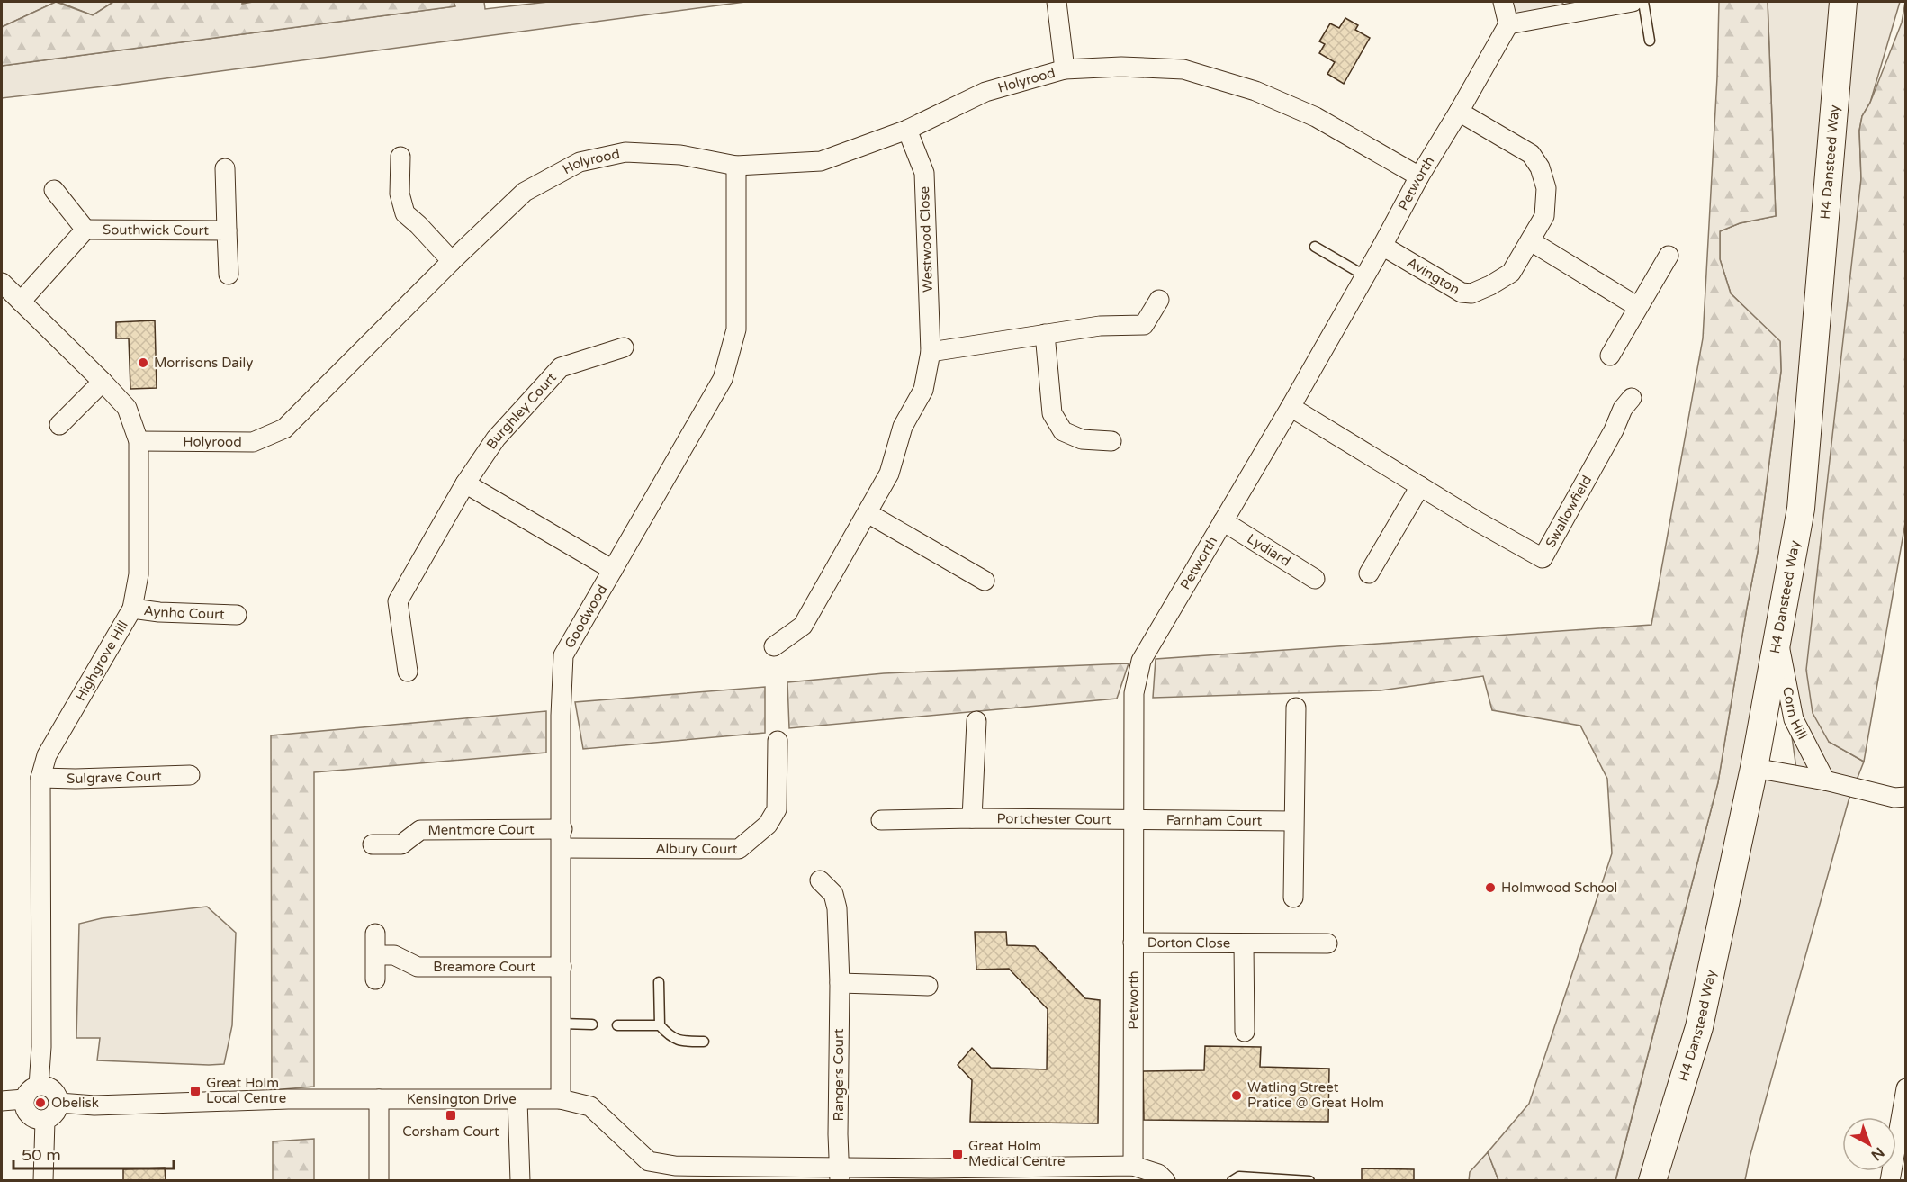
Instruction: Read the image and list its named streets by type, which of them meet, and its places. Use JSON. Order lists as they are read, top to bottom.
{
  "streets": {
    "street": [
      "Holyrood",
      "H4 Dansteed Way",
      "Petworth",
      "Southwick Court",
      "Westwood Close",
      "Avington",
      "Burghley Court",
      "Swallowfield",
      "Lydiard",
      "Aynho Court",
      "Goodwood",
      "Highgrove Hill",
      "Corn Hill",
      "Sulgrave Court",
      "Portchester Court",
      "Farnham Court",
      "Mentmore Court",
      "Albury Court",
      "Dorton Close",
      "Breamore Court",
      "Rangers Court",
      "Kensington Drive"
    ]
  },
  "crossings": [
    ["Holyrood", "Westwood Close"],
    ["Holyrood", "Goodwood"],
    ["Holyrood", "Highgrove Hill"],
    ["H4 Dansteed Way", "Corn Hill"],
    ["Petworth", "Avington"],
    ["Petworth", "Swallowfield"],
    ["Petworth", "Lydiard"],
    ["Petworth", "Portchester Court"],
    ["Petworth", "Farnham Court"],
    ["Petworth", "Dorton Close"],
    ["Petworth", "Kensington Drive"],
    ["Southwick Court", "Highgrove Hill"],
    ["Aynho Court", "Highgrove Hill"],
    ["Goodwood", "Mentmore Court"],
    ["Goodwood", "Albury Court"],
    ["Goodwood", "Breamore Court"],
    ["Goodwood", "Kensington Drive"],
    ["Highgrove Hill", "Sulgrave Court"],
    ["Highgrove Hill", "Kensington Drive"],
    ["Portchester Court", "Farnham Court"],
    ["Rangers Court", "Kensington Drive"]
  ],
  "places": {
    "other": [
      "Morrisons Daily",
      "Holmwood School",
      "Watling Street Pratice @ Great Holm",
      "Obelisk"
    ],
    "transit": ["Great Holm Local Centre", "Corsham Court", "Great Holm Medical Centre"]
  },
  "scale_bar": "50 m",
  "north": "bottom right"
}
